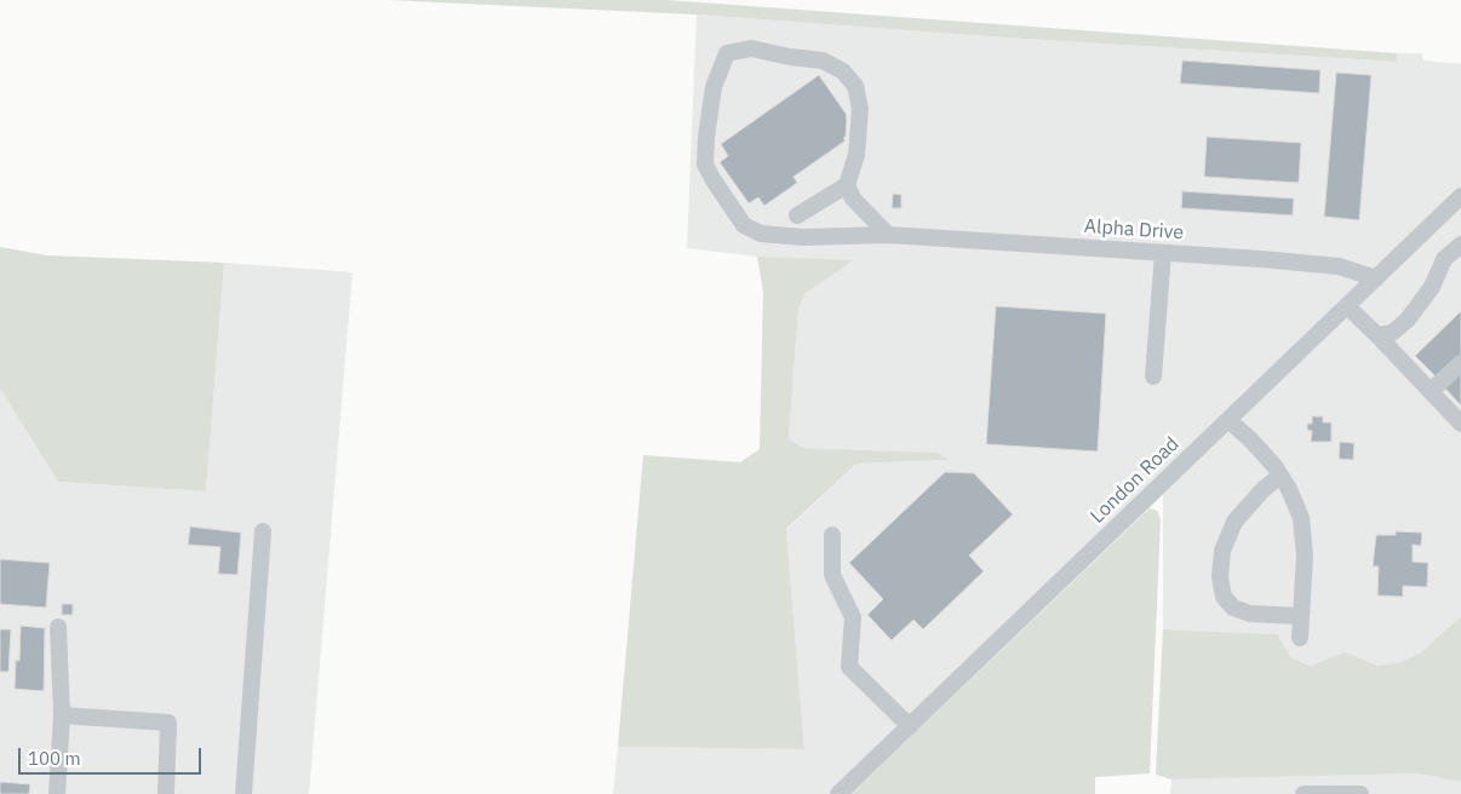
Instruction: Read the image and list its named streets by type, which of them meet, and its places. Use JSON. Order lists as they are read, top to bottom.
{
  "streets": {
    "street": ["Alpha Drive", "London Road"]
  },
  "crossings": [
    ["Alpha Drive", "London Road"]
  ],
  "scale_bar": "100 m"
}
